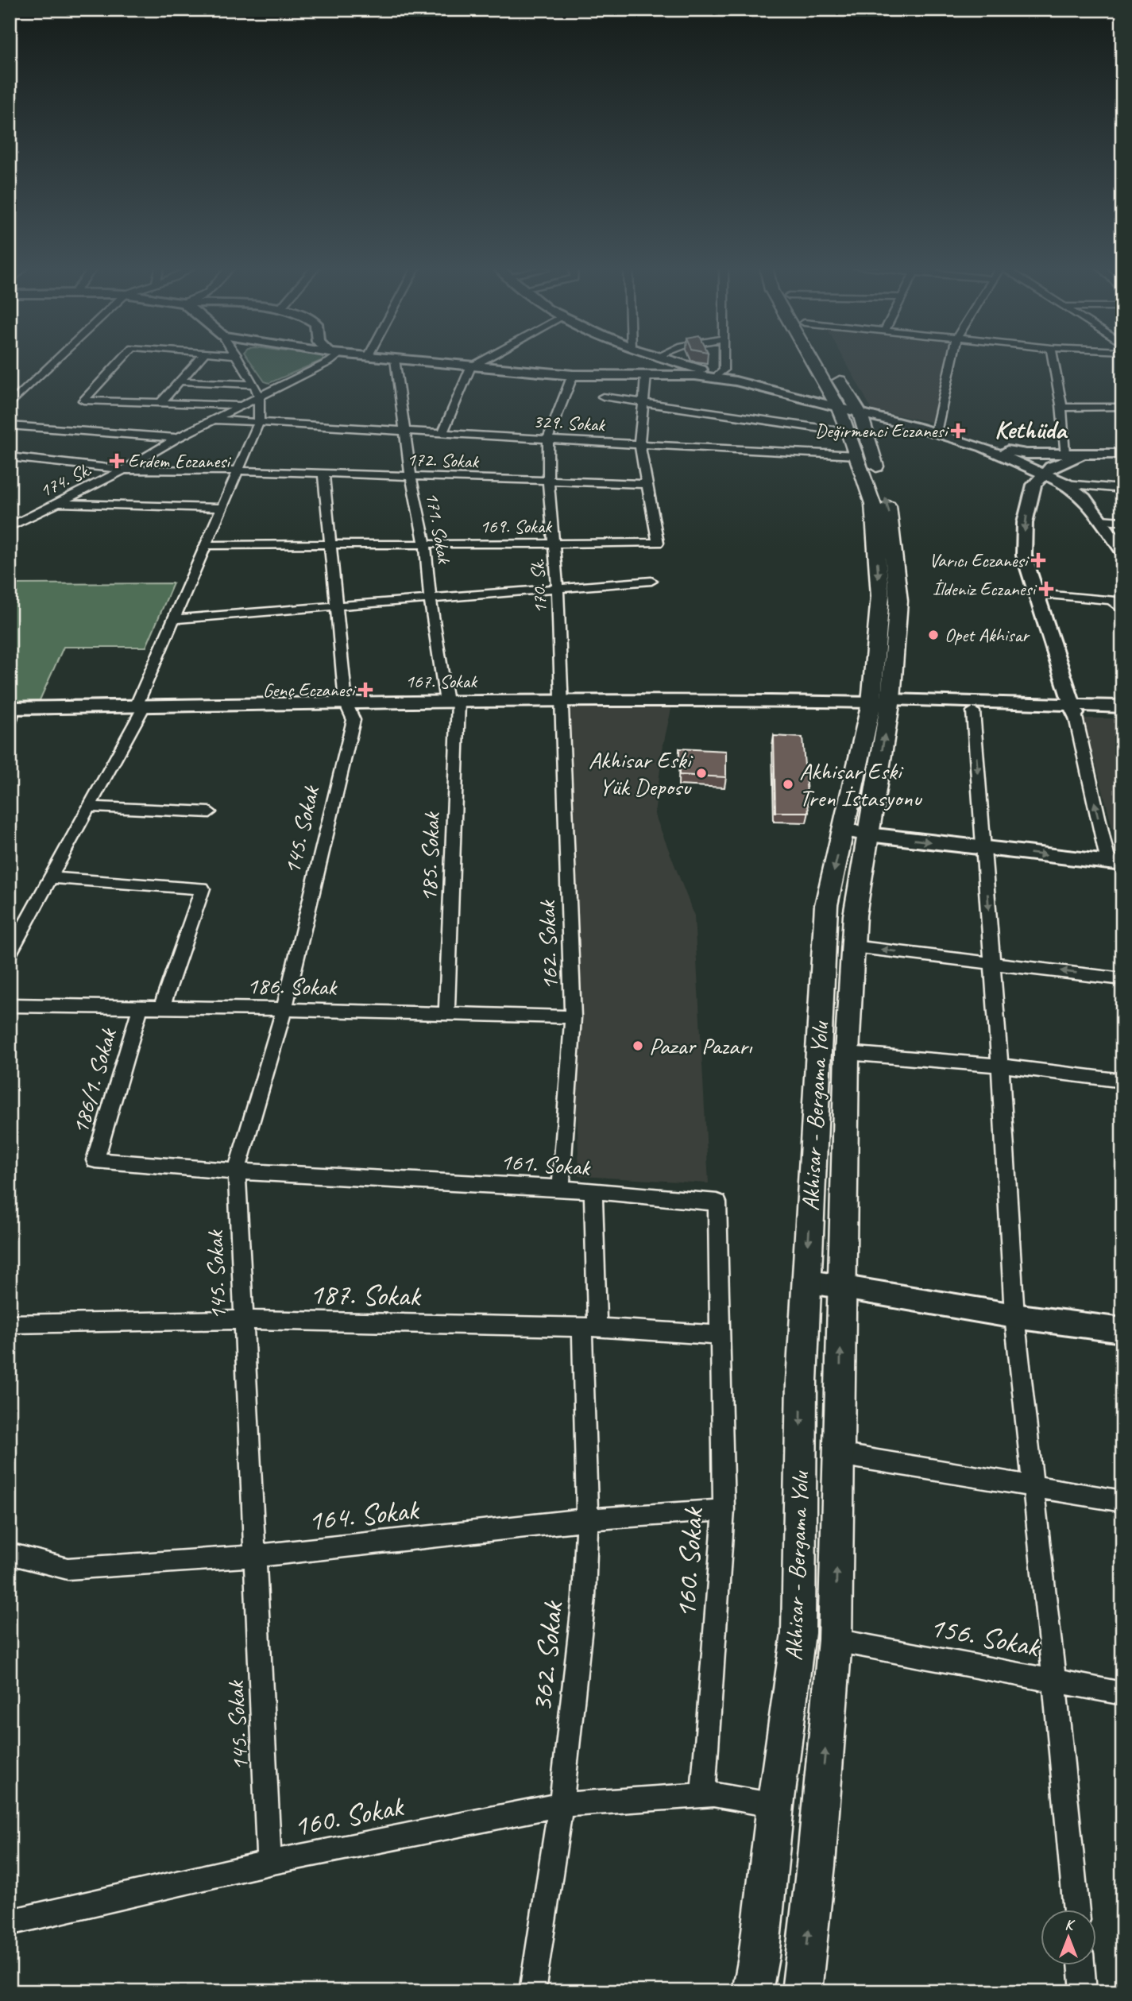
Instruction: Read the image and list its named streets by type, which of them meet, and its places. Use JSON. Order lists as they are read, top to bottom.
{
  "streets": {
    "main road": ["Akhisar - Bergama Yolu"],
    "street": [
      "329. Sokak",
      "172. Sokak",
      "174. Sk.",
      "169. Sokak",
      "171. Sokak",
      "170. Sk.",
      "167. Sokak",
      "145. Sokak",
      "185. Sokak",
      "162. Sokak",
      "186. Sokak",
      "186/1. Sokak",
      "161. Sokak",
      "187. Sokak",
      "164. Sokak",
      "160. Sokak",
      "156. Sokak",
      "362. Sokak"
    ]
  },
  "crossings": [
    ["329. Sokak", "174. Sk."],
    ["329. Sokak", "169. Sokak"],
    ["329. Sokak", "171. Sokak"],
    ["329. Sokak", "170. Sk."],
    ["329. Sokak", "Akhisar - Bergama Yolu"],
    ["172. Sokak", "174. Sk."],
    ["172. Sokak", "169. Sokak"],
    ["172. Sokak", "171. Sokak"],
    ["172. Sokak", "170. Sk."],
    ["172. Sokak", "145. Sokak"],
    ["169. Sokak", "171. Sokak"],
    ["169. Sokak", "170. Sk."],
    ["169. Sokak", "145. Sokak"],
    ["171. Sokak", "167. Sokak"],
    ["171. Sokak", "185. Sokak"],
    ["170. Sk.", "167. Sokak"],
    ["170. Sk.", "162. Sokak"],
    ["167. Sokak", "145. Sokak"],
    ["167. Sokak", "185. Sokak"],
    ["167. Sokak", "162. Sokak"],
    ["167. Sokak", "Akhisar - Bergama Yolu"],
    ["145. Sokak", "186. Sokak"],
    ["145. Sokak", "186/1. Sokak"],
    ["145. Sokak", "161. Sokak"],
    ["145. Sokak", "187. Sokak"],
    ["145. Sokak", "164. Sokak"],
    ["145. Sokak", "160. Sokak"],
    ["185. Sokak", "186. Sokak"],
    ["162. Sokak", "186. Sokak"],
    ["162. Sokak", "161. Sokak"],
    ["186. Sokak", "186/1. Sokak"],
    ["186/1. Sokak", "161. Sokak"],
    ["Akhisar - Bergama Yolu", "160. Sokak"],
    ["Akhisar - Bergama Yolu", "156. Sokak"],
    ["161. Sokak", "187. Sokak"],
    ["161. Sokak", "160. Sokak"],
    ["161. Sokak", "362. Sokak"],
    ["187. Sokak", "160. Sokak"],
    ["187. Sokak", "362. Sokak"],
    ["164. Sokak", "160. Sokak"],
    ["164. Sokak", "362. Sokak"],
    ["160. Sokak", "362. Sokak"]
  ],
  "districts": ["Kethüda"],
  "places": {
    "health": [
      "Değirmenci Eczanesi",
      "Erdem Eczanesi",
      "Varıcı Eczanesi",
      "İldeniz Eczanesi",
      "Genç Eczanesi"
    ],
    "other": [
      "Opet Akhisar",
      "Akhisar Eski Yük Deposu",
      "Akhisar Eski Tren İstasyonu",
      "Pazar Pazarı"
    ]
  },
  "north": "top"
}
